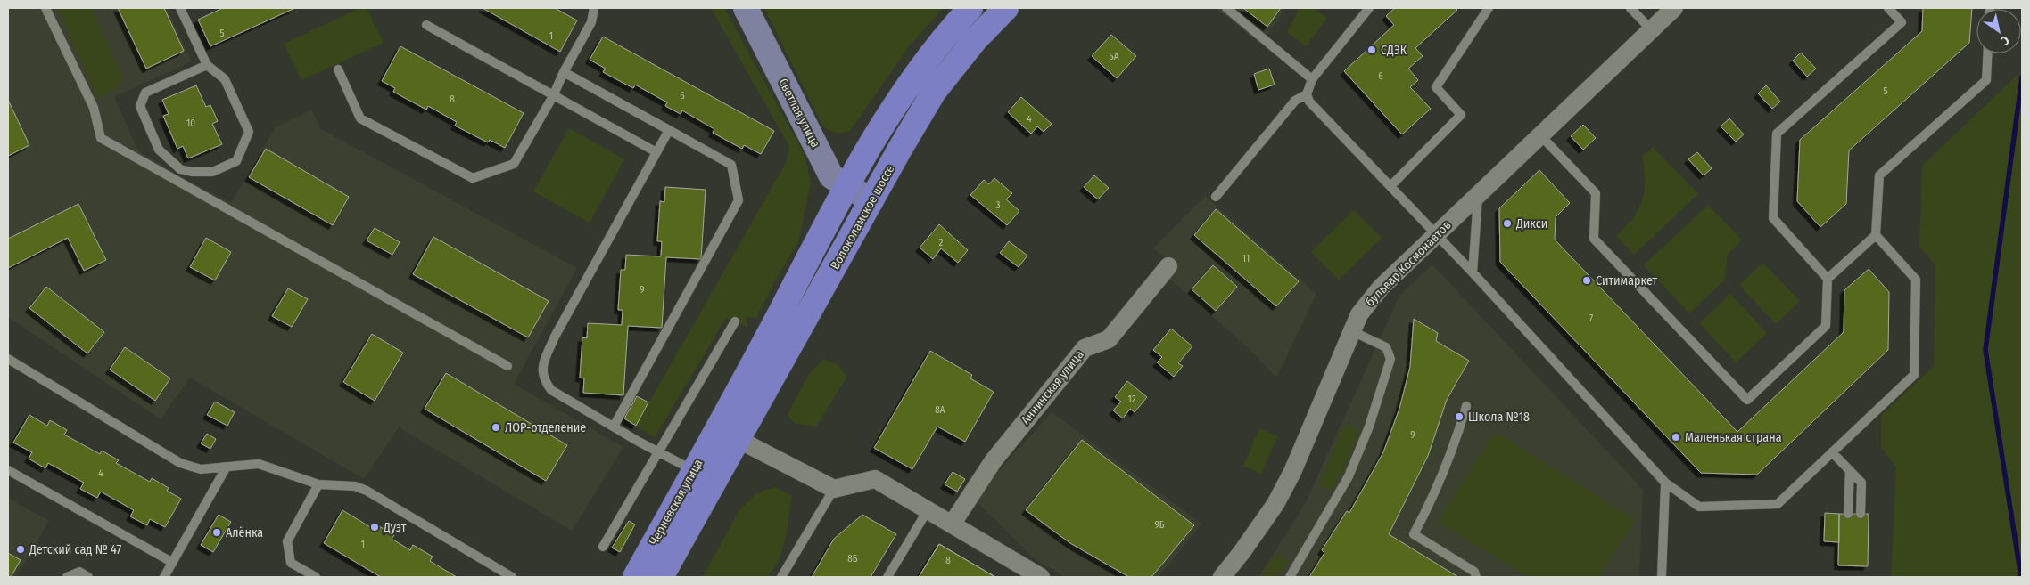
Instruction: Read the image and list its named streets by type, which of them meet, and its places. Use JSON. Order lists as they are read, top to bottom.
{
  "streets": {
    "main road": ["Волоколамское шоссе", "Черневская улица"],
    "street": ["Светлая улица", "бульвар Космонавтов", "Аннинская улица"]
  },
  "crossings": [
    ["Светлая улица", "Волоколамское шоссе"],
    ["Волоколамское шоссе", "Черневская улица"]
  ],
  "places": [
    "СДЭК",
    "Дикси",
    "Ситимаркет",
    "Школа №18",
    "ЛОР-отделение",
    "Маленькая страна",
    "Дуэт",
    "Алёнка",
    "Детский сад № 47"
  ],
  "house_numbers": [
    "5",
    "1",
    "5А",
    "6",
    "5",
    "6",
    "8",
    "4",
    "10",
    "3",
    "2",
    "11",
    "9",
    "7",
    "12",
    "8А",
    "9",
    "4",
    "9Б",
    "1",
    "8Б",
    "8"
  ],
  "north": "bottom right"
}
